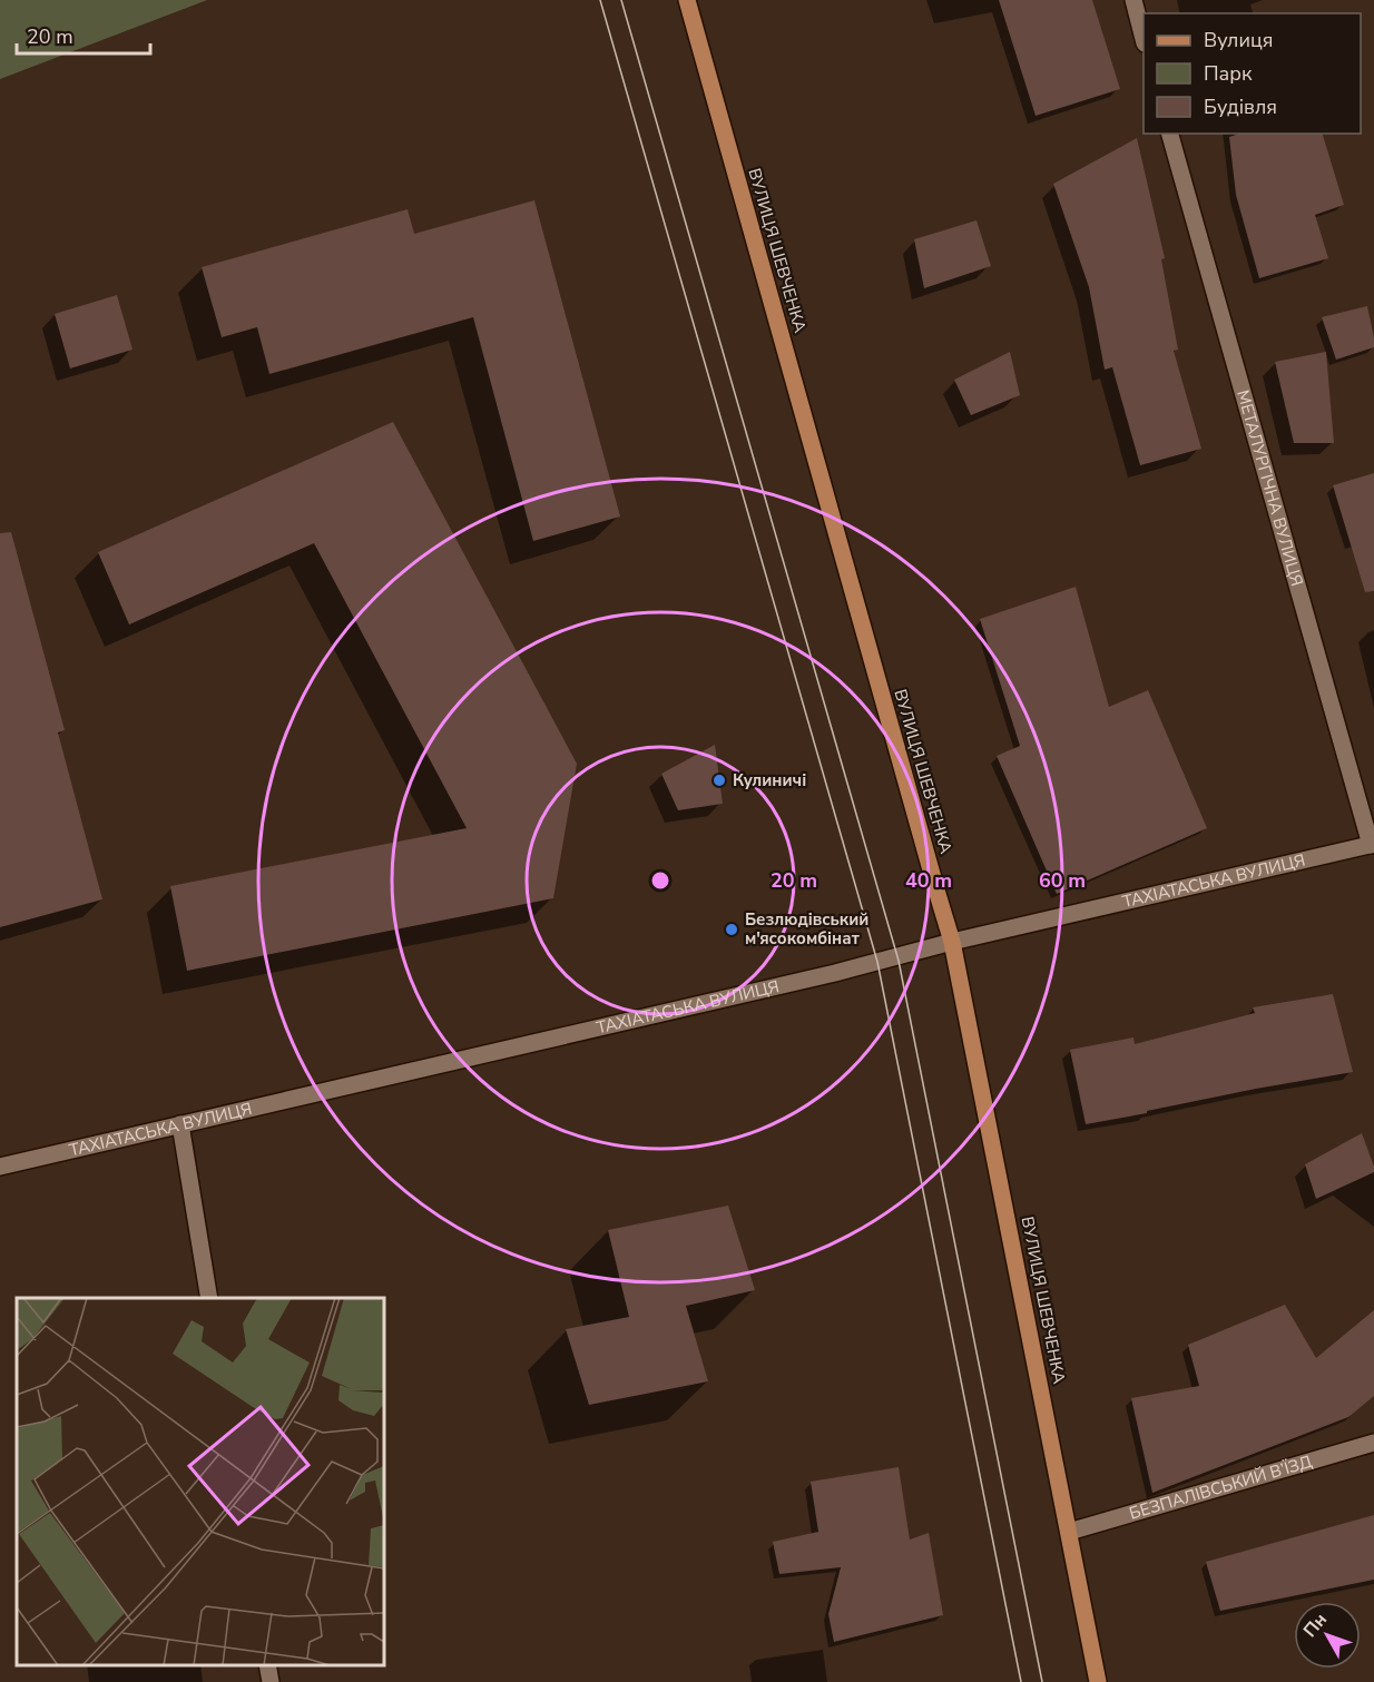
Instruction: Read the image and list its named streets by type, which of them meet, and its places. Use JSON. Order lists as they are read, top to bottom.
{
  "streets": {
    "main road": ["ВУЛИЦЯ ШЕВЧЕНКА"],
    "street": ["МЕТАЛУРГІЧНА ВУЛИЦЯ", "ТАХІАТАСЬКА ВУЛИЦЯ", "БЕЗПАЛІВСЬКИЙ В’ЇЗД"]
  },
  "crossings": [
    ["ВУЛИЦЯ ШЕВЧЕНКА", "ТАХІАТАСЬКА ВУЛИЦЯ"],
    ["ВУЛИЦЯ ШЕВЧЕНКА", "БЕЗПАЛІВСЬКИЙ В’ЇЗД"],
    ["МЕТАЛУРГІЧНА ВУЛИЦЯ", "ТАХІАТАСЬКА ВУЛИЦЯ"]
  ],
  "places": ["Кулиничі", "Безлюдівський м'ясокомбінат"],
  "legend": ["Вулиця", "Парк", "Будівля"],
  "scale_bar": "20 m",
  "north": "top left",
  "rings": ["20 m", "40 m", "60 m"]
}
